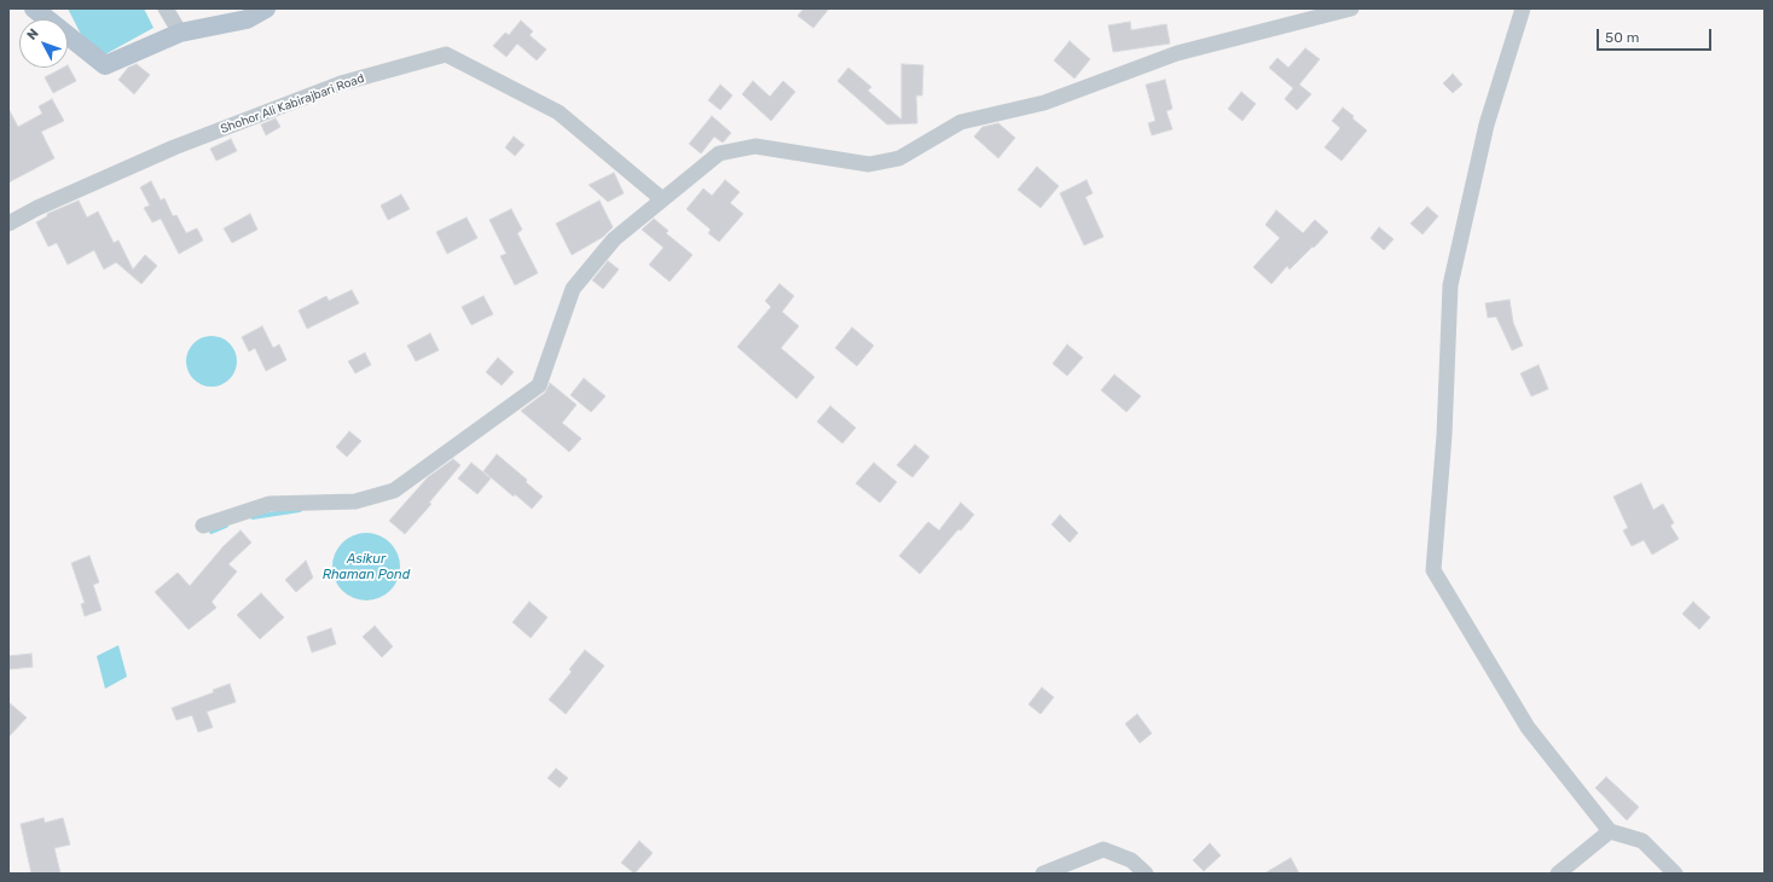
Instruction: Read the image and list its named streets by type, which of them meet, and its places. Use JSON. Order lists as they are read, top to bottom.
{
  "streets": {
    "street": ["Shohor Ali Kabirajbari Road"]
  },
  "water": ["Asikur Rhaman Pond"],
  "scale_bar": "50 m",
  "north": "top left"
}
